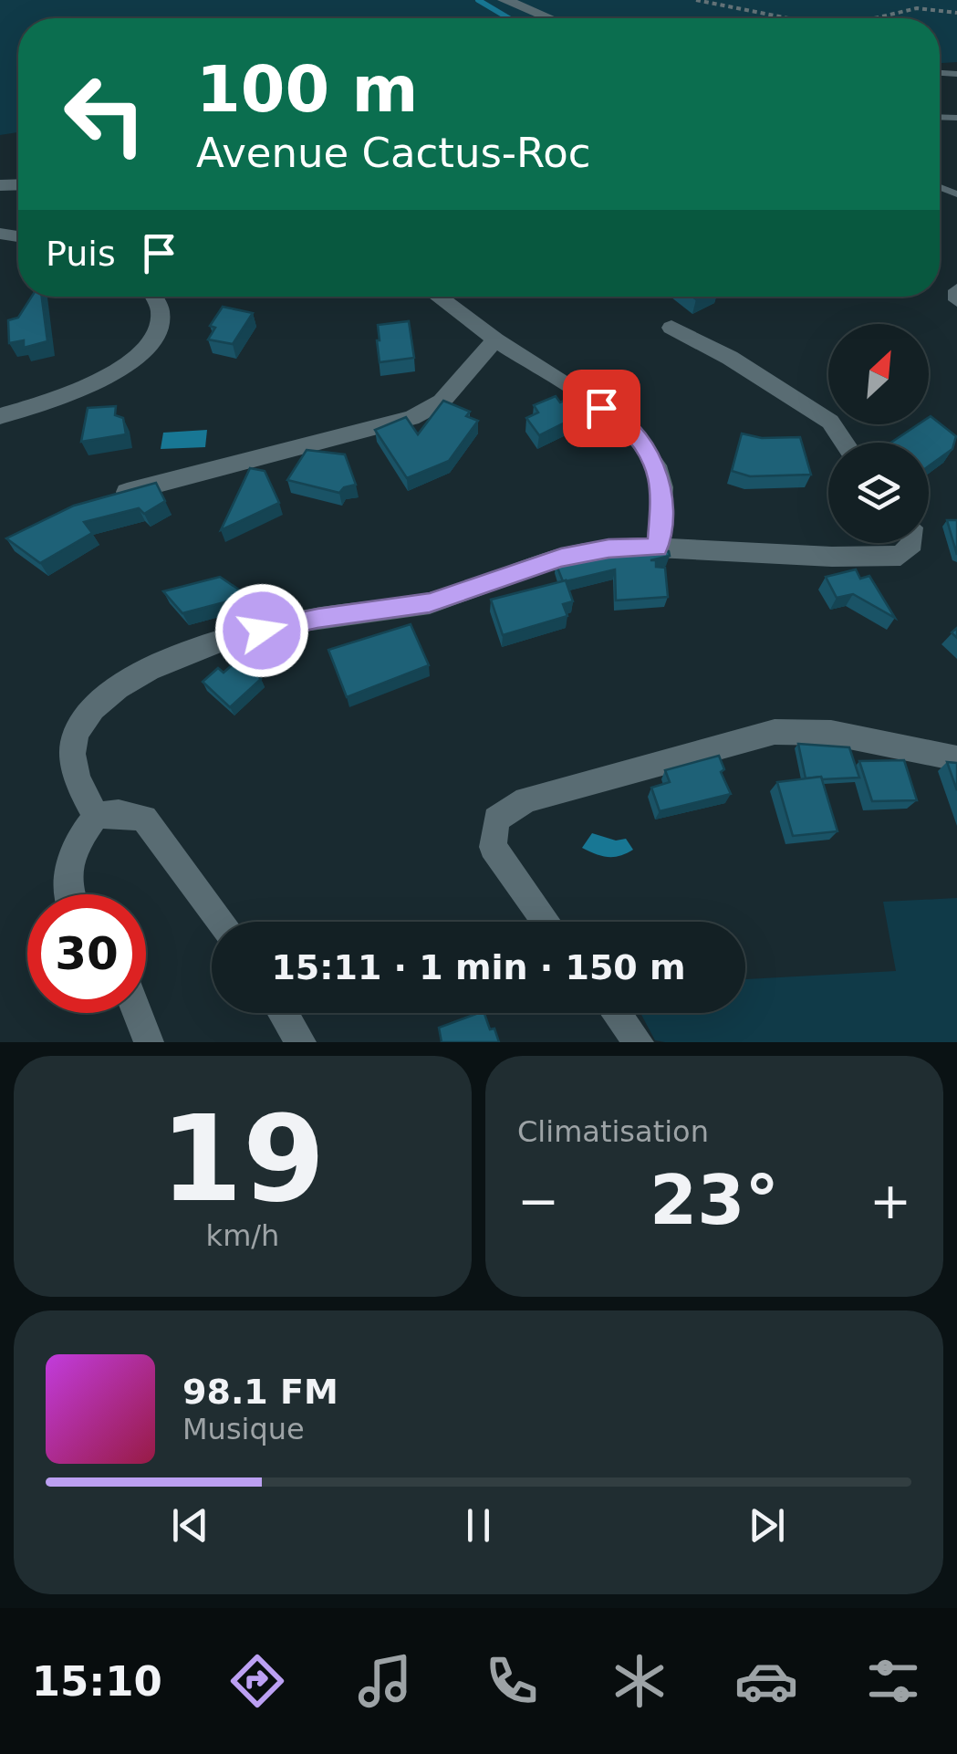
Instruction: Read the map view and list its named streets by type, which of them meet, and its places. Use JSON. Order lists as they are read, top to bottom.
{
  "north": "top right",
  "page": {
    "turn": ["100 m", "Avenue Cactus-Roc"],
    "then": "Puis",
    "limit": "30",
    "trip": "15:11 · 1 min · 150 m",
    "tile": [
      ["19", "km/h"],
      "Climatisation"
    ],
    "heat": ["−", "23°", "+"],
    "song": ["98.1 FM", "Musique"],
    "tabs": "15:10"
  }
}
